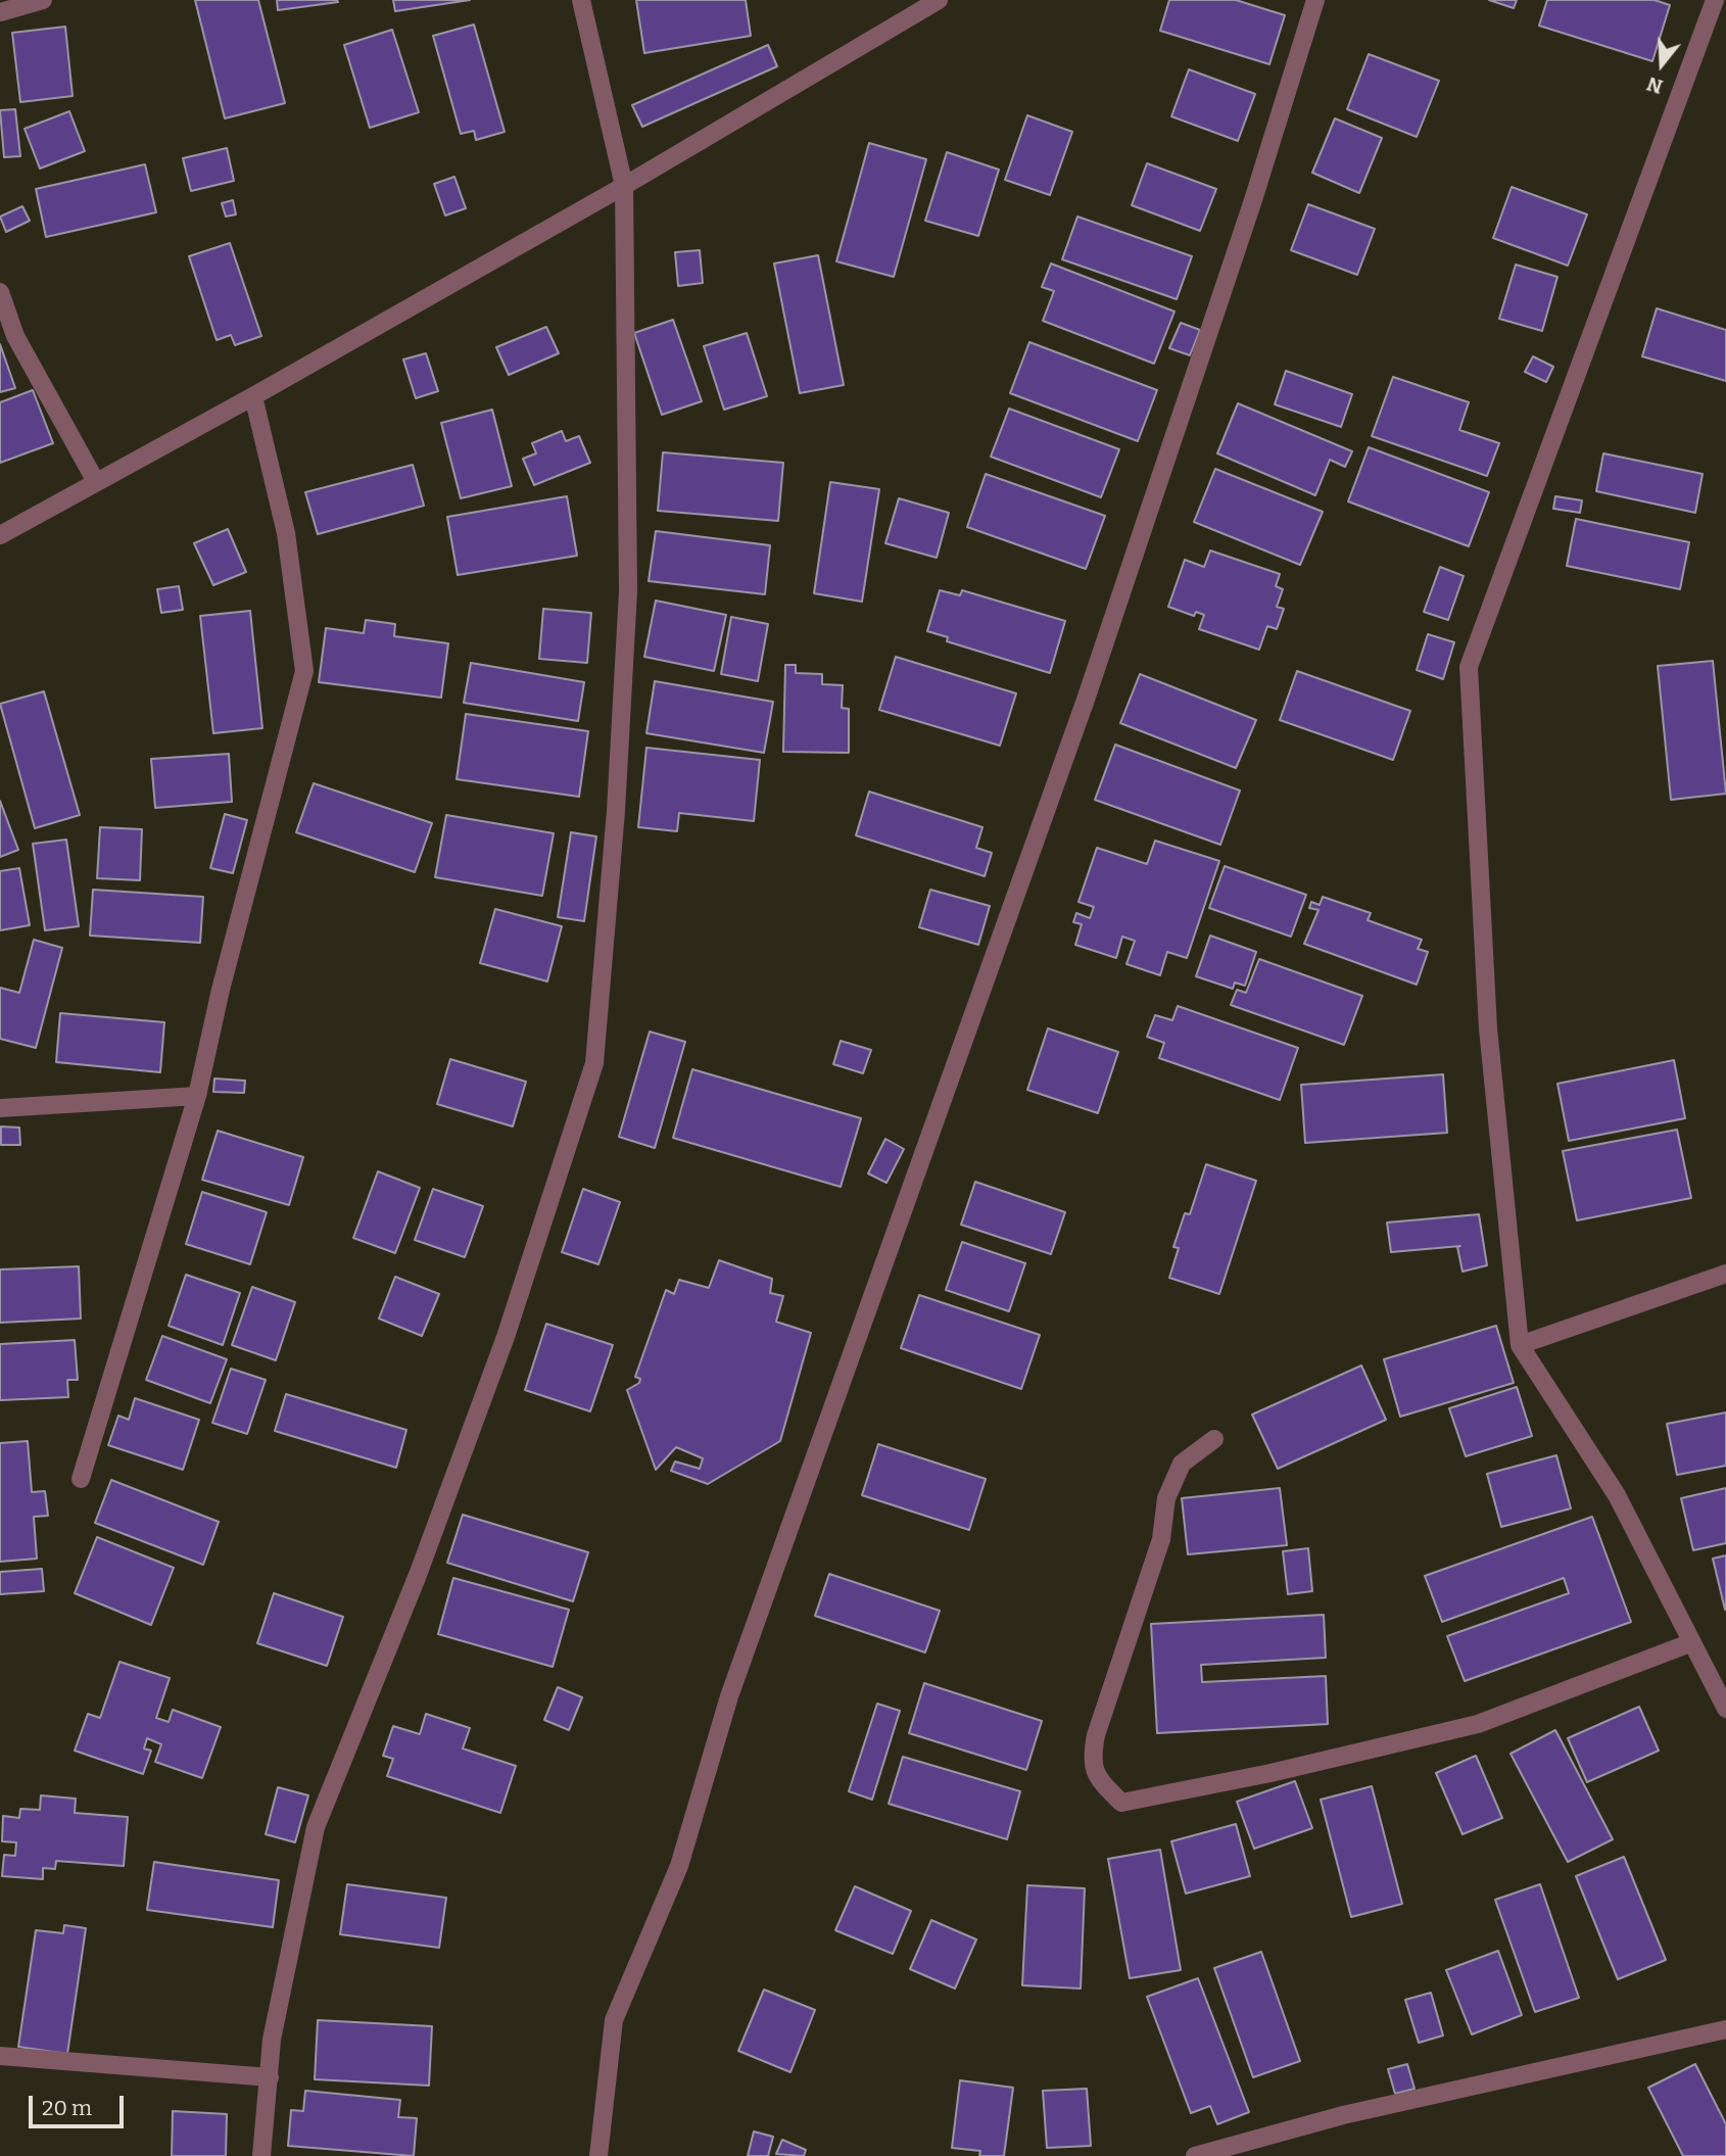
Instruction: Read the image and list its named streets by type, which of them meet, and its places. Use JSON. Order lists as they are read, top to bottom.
{
  "scale_bar": "20 m",
  "north": "bottom"
}
